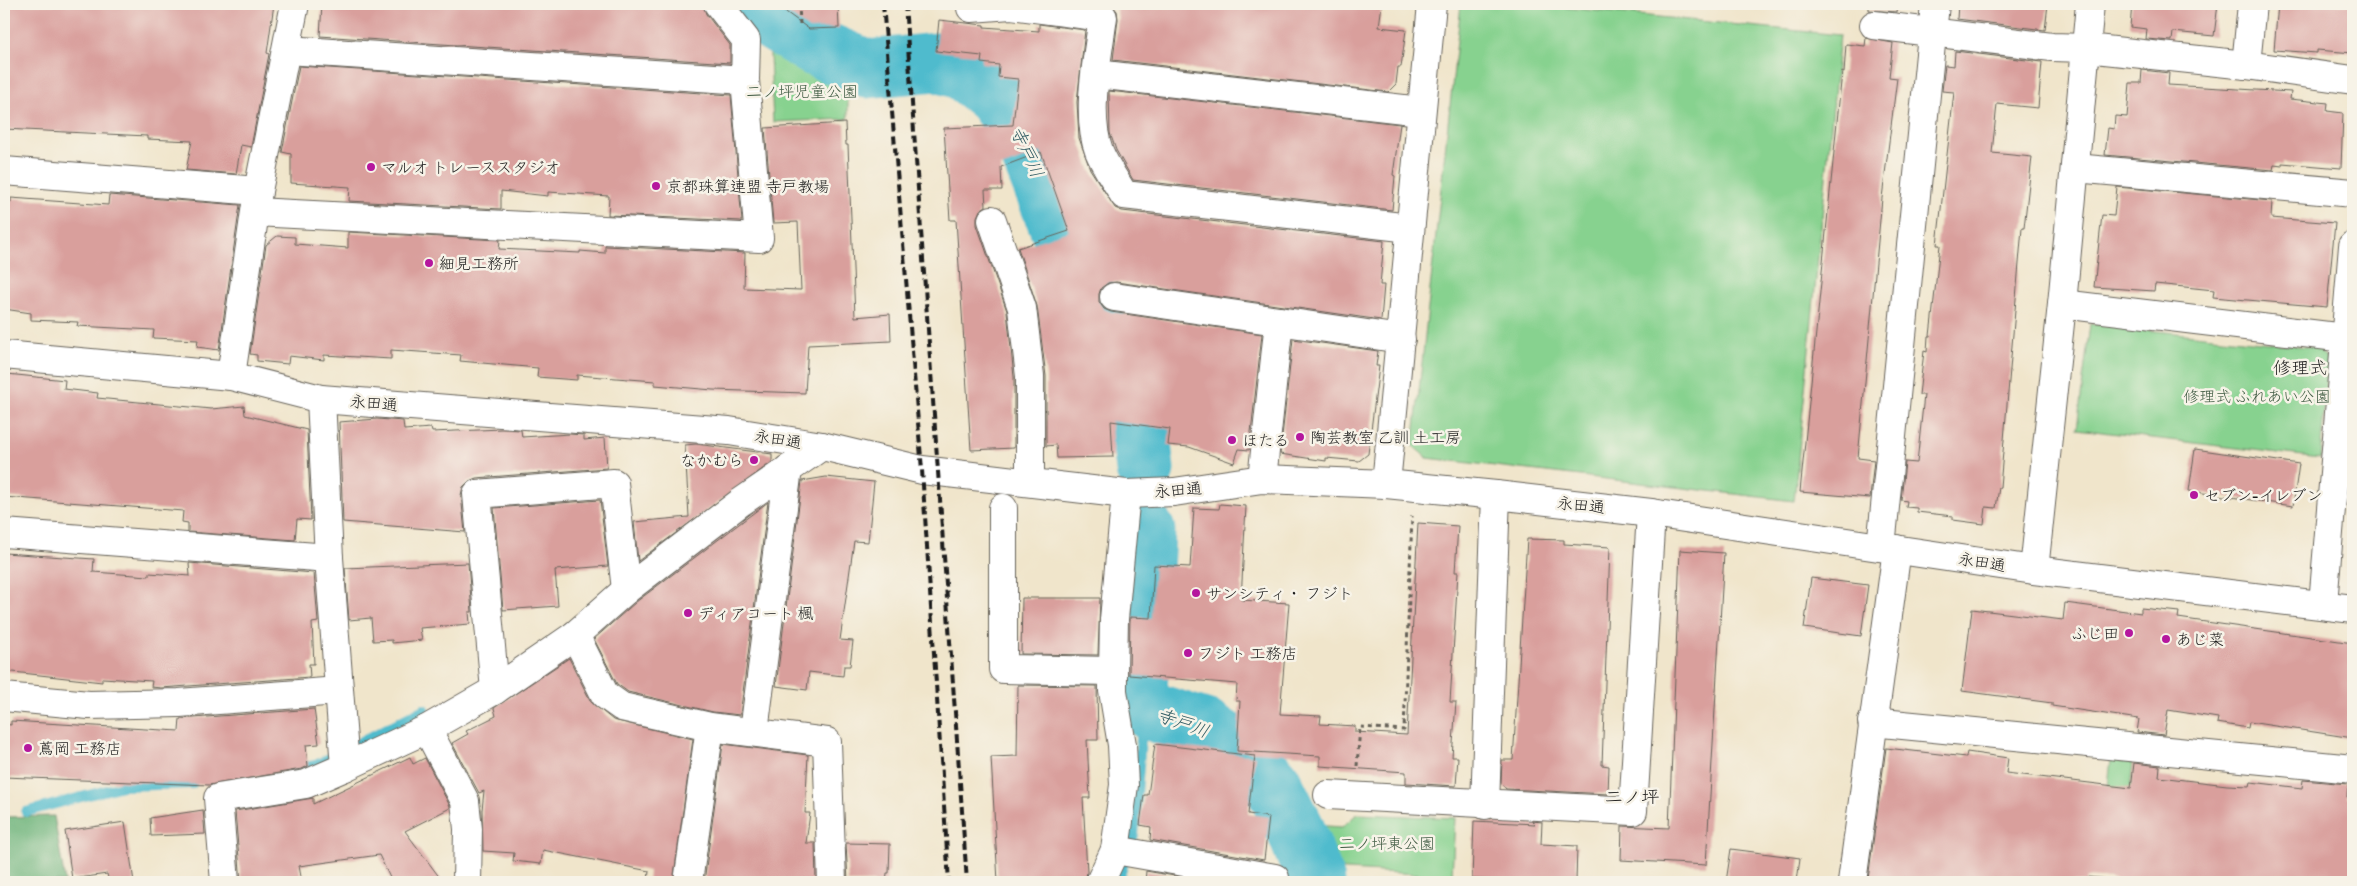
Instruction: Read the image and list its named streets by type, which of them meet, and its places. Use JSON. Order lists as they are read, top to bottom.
{
  "streets": {
    "street": ["永田通"]
  },
  "districts": ["修理式", "二ノ坪"],
  "water": ["寺戸川"],
  "parks": ["二ノ坪児童公園", "修理式 ふれあい公園", "二ノ坪東公園"],
  "places": [
    "マルオ トレーススタジオ",
    "京都珠算連盟 寺戸教場",
    "細見工務所",
    "陶芸教室 乙訓 土工房",
    "ほたる",
    "なかむら",
    "セブン-イレブン",
    "サンシティ・ フジト",
    "ディアコート 楓",
    "ふじ田",
    "あじ菜",
    "フジト 工務店",
    "蔦岡 工務店"
  ]
}
